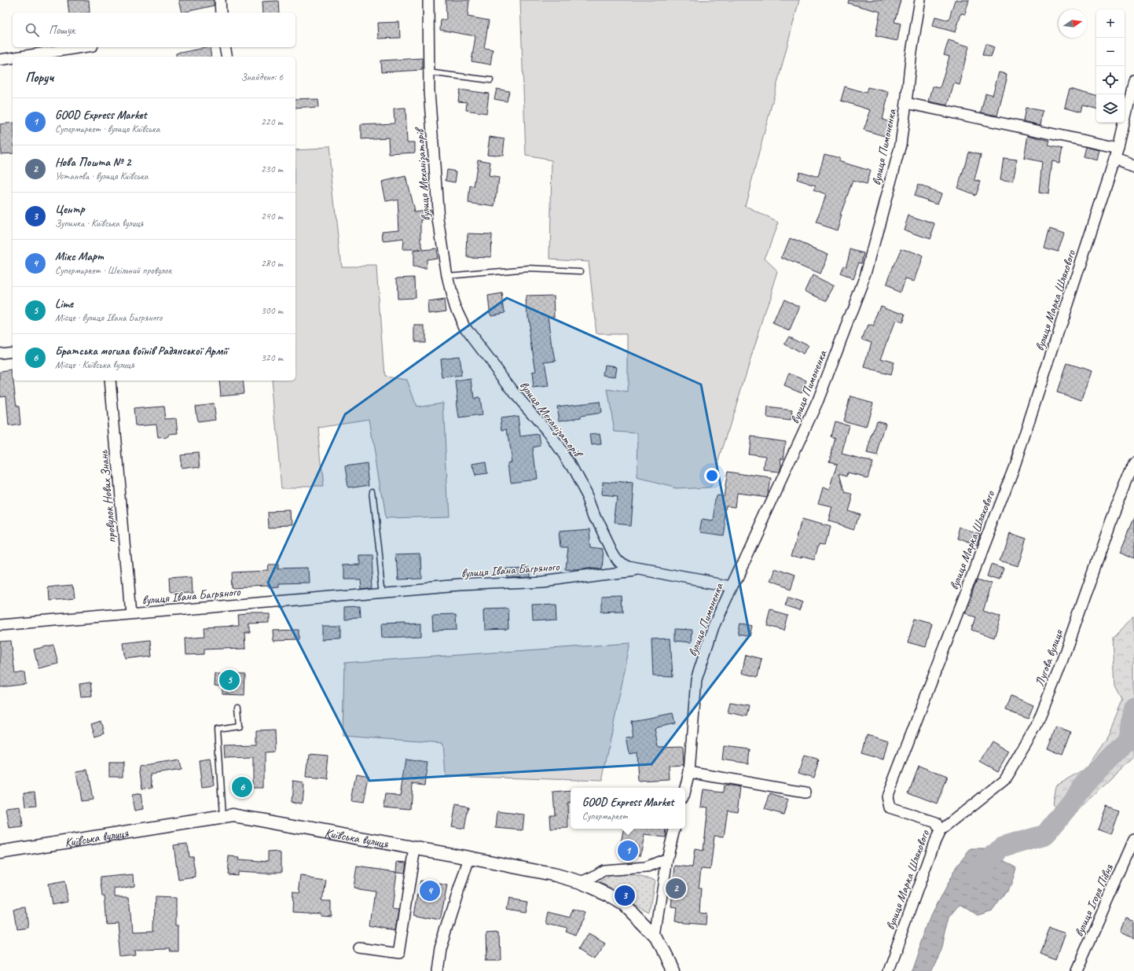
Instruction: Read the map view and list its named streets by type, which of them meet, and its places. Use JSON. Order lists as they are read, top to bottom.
{
  "streets": {
    "street": [
      "вулиця Пимоненка",
      "вулиця Механізаторів",
      "вулиця Марка Шляхового",
      "провулок Нових Знань",
      "вулиця Івана Багряного",
      "Лугова вулиця",
      "Київська вулиця",
      "вулиця Ігоря Півня"
    ]
  },
  "crossings": [
    ["вулиця Пимоненка", "вулиця Механізаторів"],
    ["вулиця Механізаторів", "вулиця Івана Багряного"],
    ["вулиця Марка Шляхового", "Лугова вулиця"],
    ["провулок Нових Знань", "вулиця Івана Багряного"]
  ],
  "north": "right",
  "page": {
    "map_buttons": ["+", "−"],
    "search": "Пошук",
    "heading": ["Поруч", "Знайдено: 6"],
    "list": [
      {
        "mark": "1",
        "name": "GOOD Express Market",
        "note": "Супермаркет · вулиця Київська",
        "value": "220 m"
      },
      {
        "mark": "2",
        "name": "Нова Пошта № 2",
        "note": "Установа · вулиця Київська",
        "value": "230 m"
      },
      {
        "mark": "3",
        "name": "Центр",
        "note": "Зупинка · Київська вулиця",
        "value": "240 m"
      },
      {
        "mark": "4",
        "name": "Мікс Март",
        "note": "Супермаркет · Шкільний провулок",
        "value": "280 m"
      },
      {
        "mark": "5",
        "name": "Lime",
        "note": "Місце · вулиця Івана Багряного",
        "value": "300 m"
      },
      {
        "mark": "6",
        "name": "Братська могила воїнів Радянської Армії",
        "note": "Місце · Київська вулиця",
        "value": "320 m"
      }
    ],
    "pins": [
      "5",
      "6",
      "1",
      "2",
      "4",
      "3"
    ],
    "popup": ["GOOD Express Market", "Супермаркет"]
  }
}
